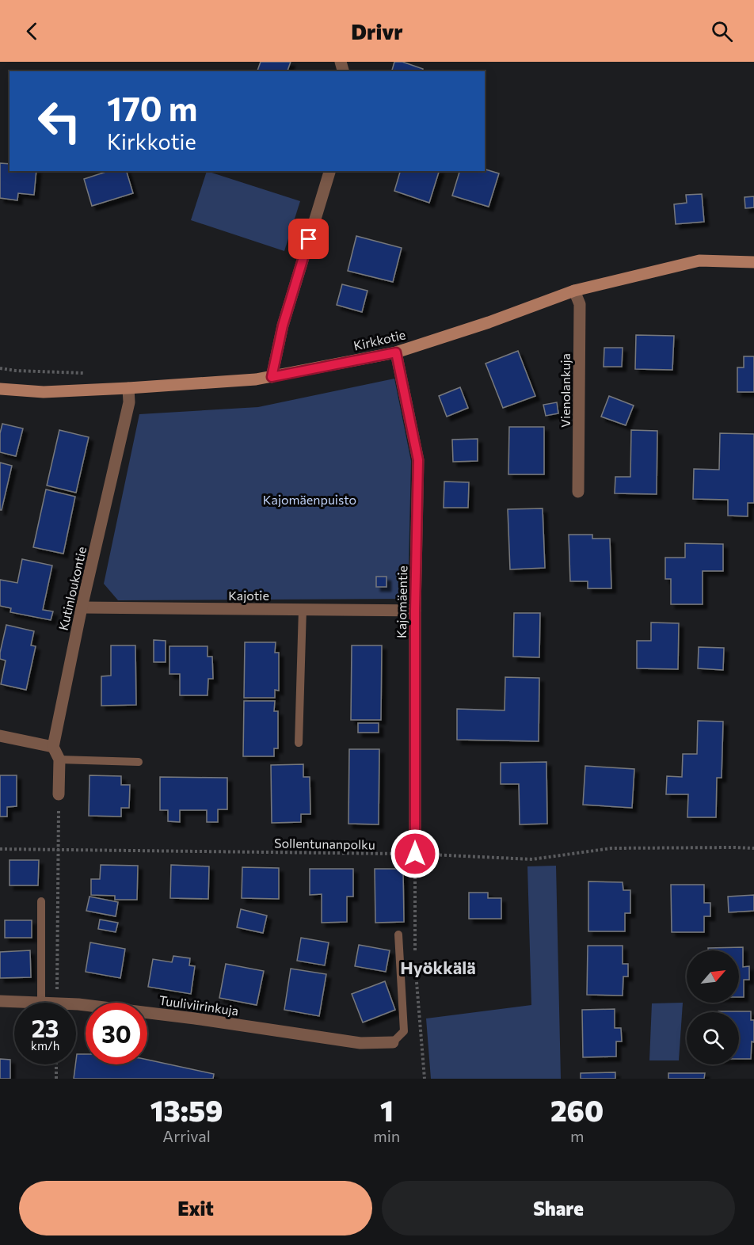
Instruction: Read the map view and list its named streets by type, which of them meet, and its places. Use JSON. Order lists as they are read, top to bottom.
{
  "streets": {
    "street": [
      "Kirkkotie",
      "Vienolankuja",
      "Kutinloukontie",
      "Kajotie",
      "Kajomäentie",
      "Tuuliviirinkuja"
    ],
    "path": ["Sollentunanpolku"]
  },
  "crossings": [
    ["Kirkkotie", "Vienolankuja"],
    ["Kirkkotie", "Kutinloukontie"],
    ["Kirkkotie", "Kajomäentie"],
    ["Kutinloukontie", "Kajotie"],
    ["Kajotie", "Kajomäentie"],
    ["Kajomäentie", "Sollentunanpolku"]
  ],
  "districts": ["Hyökkälä"],
  "parks": ["Kajomäenpuisto"],
  "north": "top right",
  "page": {
    "header": "Drivr",
    "turn": ["170 m", "Kirkkotie"],
    "speed": "23 km/h",
    "limit": "30",
    "eta": [
      "13:59",
      "Arrival",
      "1",
      "min",
      "260",
      "m"
    ],
    "buttons": ["Exit", "Share"]
  }
}
